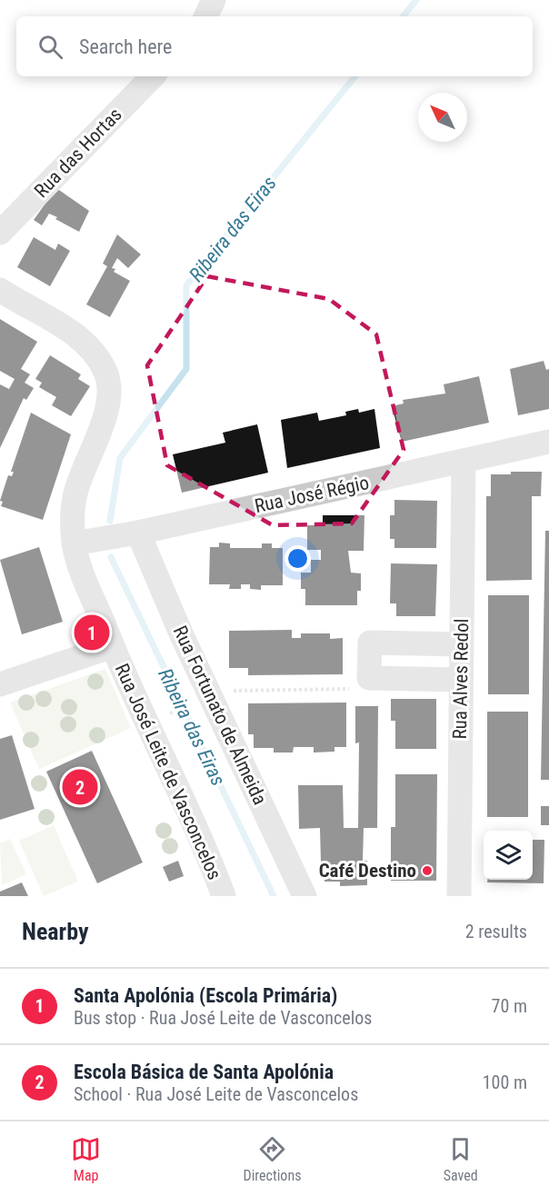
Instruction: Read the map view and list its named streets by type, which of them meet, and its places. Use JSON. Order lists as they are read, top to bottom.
{
  "streets": {
    "street": [
      "Rua das Hortas",
      "Rua José Régio",
      "Rua Alves Redol",
      "Rua Fortunato de Almeida",
      "Rua José Leite de Vasconcelos"
    ]
  },
  "crossings": [
    ["Rua José Régio", "Rua Alves Redol"],
    ["Rua José Régio", "Rua Fortunato de Almeida"],
    ["Rua José Régio", "Rua José Leite de Vasconcelos"]
  ],
  "water": ["Ribeira das Eiras"],
  "places": ["Café Destino"],
  "north": "top left",
  "page": {
    "search": "Search here",
    "pins": ["1", "2"],
    "heading": ["Nearby", "2 results"],
    "list": [
      {
        "mark": "1",
        "name": "Santa Apolónia (Escola Primária)",
        "note": "Bus stop · Rua José Leite de Vasconcelos",
        "value": "70 m"
      },
      {
        "mark": "2",
        "name": "Escola Básica de Santa Apolónia",
        "note": "School · Rua José Leite de Vasconcelos",
        "value": "100 m"
      }
    ],
    "nav": ["Map", "Directions", "Saved"]
  }
}
